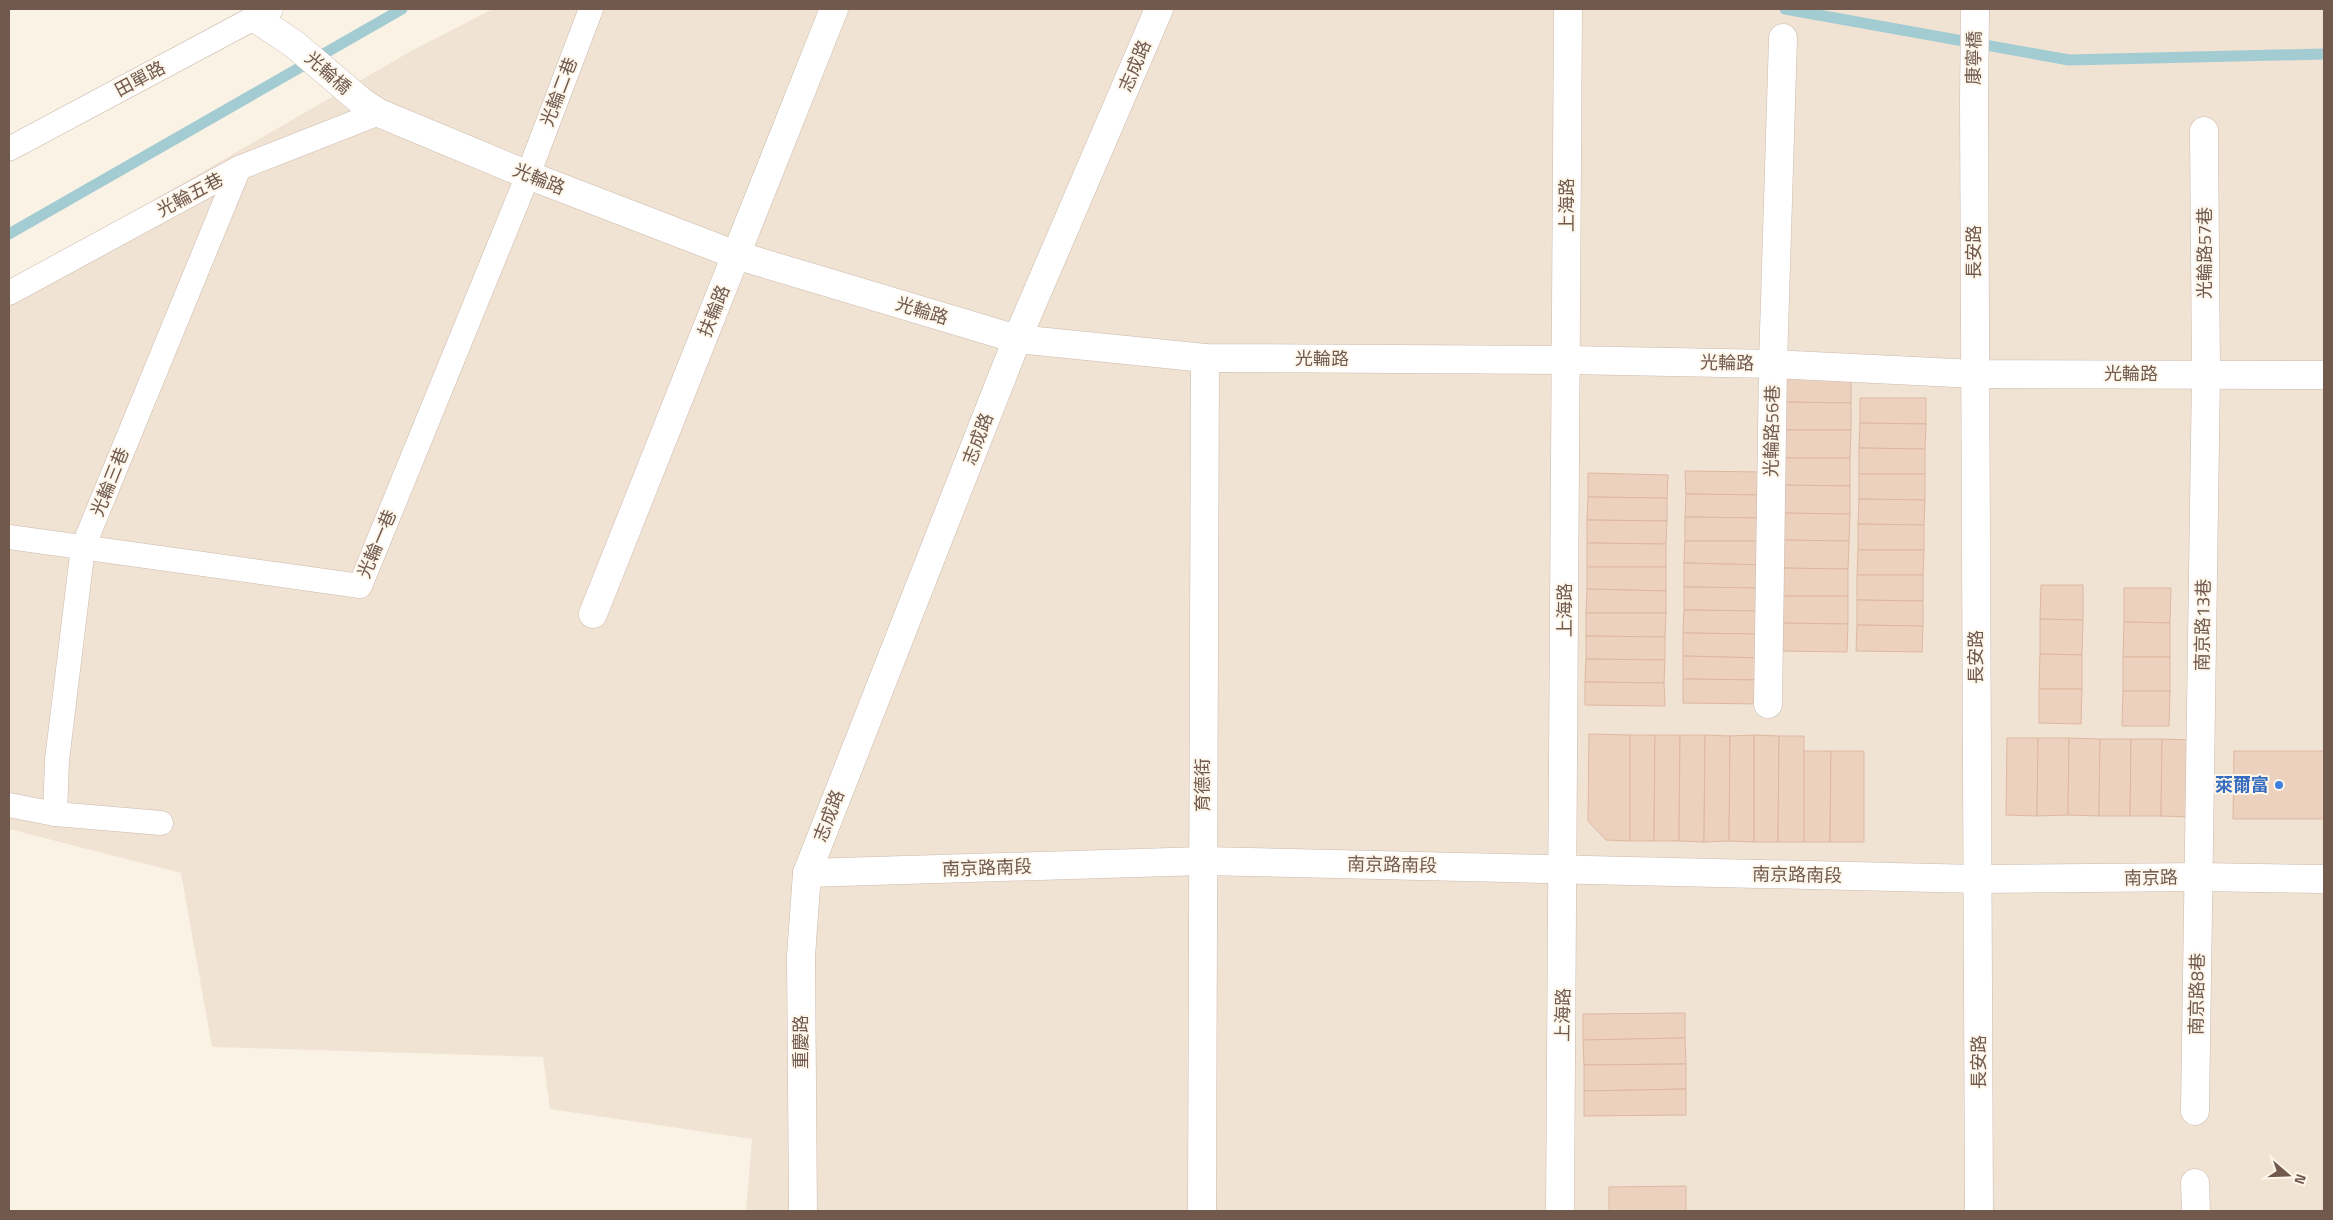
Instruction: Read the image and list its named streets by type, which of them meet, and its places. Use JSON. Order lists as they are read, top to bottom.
{
  "streets": {
    "street": [
      "康寧橋",
      "志成路",
      "光輪橋",
      "光輪路",
      "上海路",
      "長安路",
      "光輪路57巷",
      "扶輪路",
      "光輪路56巷",
      "南京路13巷",
      "育德街",
      "南京路南段",
      "南京路",
      "南京路8巷",
      "重慶路"
    ],
    "lane": [
      "田單路",
      "光輪二巷",
      "光輪五巷",
      "光輪三巷",
      "光輪一巷"
    ]
  },
  "crossings": [
    ["康寧橋", "長安路"],
    ["志成路", "光輪路"],
    ["志成路", "南京路南段"],
    ["志成路", "重慶路"],
    ["光輪橋", "田單路"],
    ["光輪橋", "光輪路"],
    ["光輪橋", "光輪五巷"],
    ["光輪二巷", "光輪路"],
    ["光輪二巷", "光輪一巷"],
    ["光輪路", "光輪五巷"],
    ["光輪路", "上海路"],
    ["光輪路", "長安路"],
    ["光輪路", "光輪路57巷"],
    ["光輪路", "扶輪路"],
    ["光輪路", "光輪路56巷"],
    ["光輪路", "光輪一巷"],
    ["光輪路", "南京路13巷"],
    ["光輪路", "育德街"],
    ["光輪五巷", "光輪三巷"],
    ["上海路", "南京路南段"],
    ["長安路", "南京路南段"],
    ["長安路", "南京路"],
    ["光輪路57巷", "南京路13巷"],
    ["光輪三巷", "光輪一巷"],
    ["南京路13巷", "南京路"],
    ["南京路13巷", "南京路8巷"],
    ["育德街", "南京路南段"],
    ["南京路南段", "南京路"],
    ["南京路南段", "重慶路"],
    ["南京路", "南京路8巷"]
  ],
  "places": ["萊爾富"],
  "north": "right"
}
